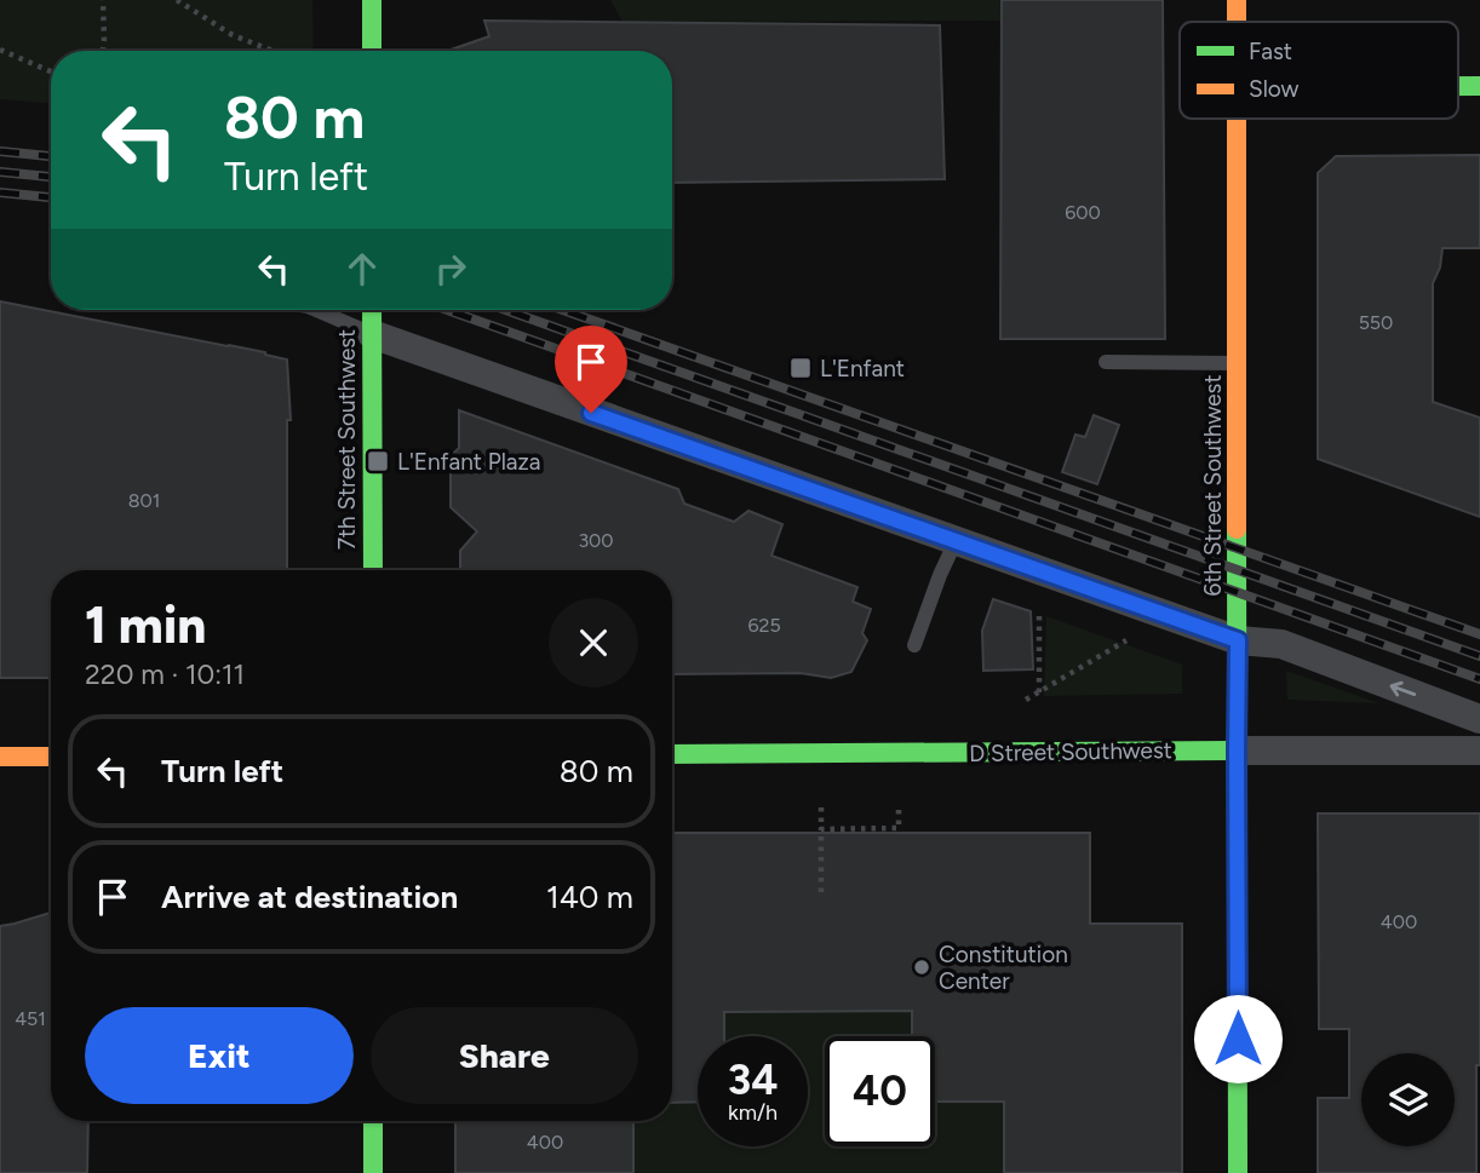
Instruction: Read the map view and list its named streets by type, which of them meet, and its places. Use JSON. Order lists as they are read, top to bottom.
{
  "streets": {
    "street": ["7th Street Southwest", "6th Street Southwest", "D Street Southwest"]
  },
  "crossings": [
    ["6th Street Southwest", "D Street Southwest"]
  ],
  "places": {
    "transit": ["L'Enfant", "L'Enfant Plaza"],
    "other": ["Constitution Center"]
  },
  "house_numbers": [
    "600",
    "550",
    "801",
    "300",
    "625",
    "400",
    "451",
    "400"
  ],
  "legend": ["Fast", "Slow"],
  "page": {
    "turn": ["80 m", "Turn left"],
    "heading": ["1 min", "220 m · 10:11"],
    "list": [
      {
        "name": "Turn left",
        "value": "80 m"
      },
      {
        "name": "Arrive at destination",
        "value": "140 m"
      }
    ],
    "buttons": ["Exit", "Share"],
    "speed": "34 km/h",
    "limit": "40"
  }
}
